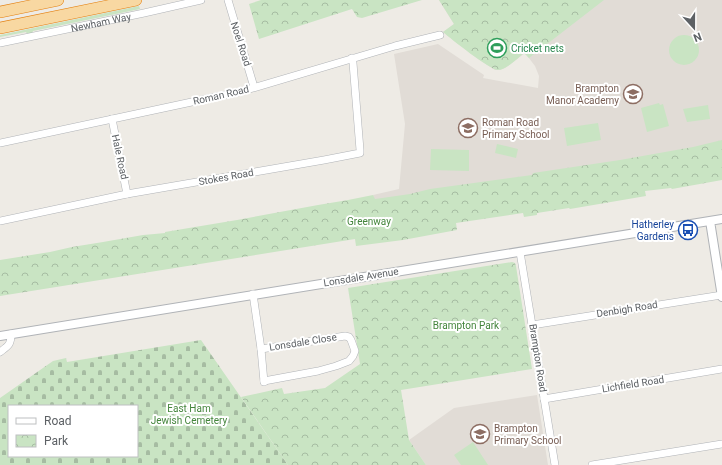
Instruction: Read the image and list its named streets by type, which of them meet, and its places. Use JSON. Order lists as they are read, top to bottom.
{
  "streets": {
    "highway": ["Newham Way"],
    "street": [
      "Noel Road",
      "Roman Road",
      "Hale Road",
      "Stokes Road",
      "Lonsdale Avenue",
      "Denbigh Road",
      "Lonsdale Close",
      "Brampton Road",
      "Lichfield Road"
    ]
  },
  "crossings": [
    ["Noel Road", "Roman Road"],
    ["Roman Road", "Hale Road"],
    ["Roman Road", "Stokes Road"],
    ["Hale Road", "Stokes Road"],
    ["Lonsdale Avenue", "Lonsdale Close"],
    ["Lonsdale Avenue", "Brampton Road"],
    ["Denbigh Road", "Brampton Road"],
    ["Brampton Road", "Lichfield Road"]
  ],
  "parks": ["Greenway", "Brampton Park", "East Ham Jewish Cemetery"],
  "places": {
    "sports": ["Cricket nets"],
    "school or university": ["Brampton Manor Academy", "Roman Road Primary School", "Brampton Primary School"],
    "bus stop": ["Hatherley Gardens"]
  },
  "legend": ["Road", "Park"],
  "north": "bottom"
}
